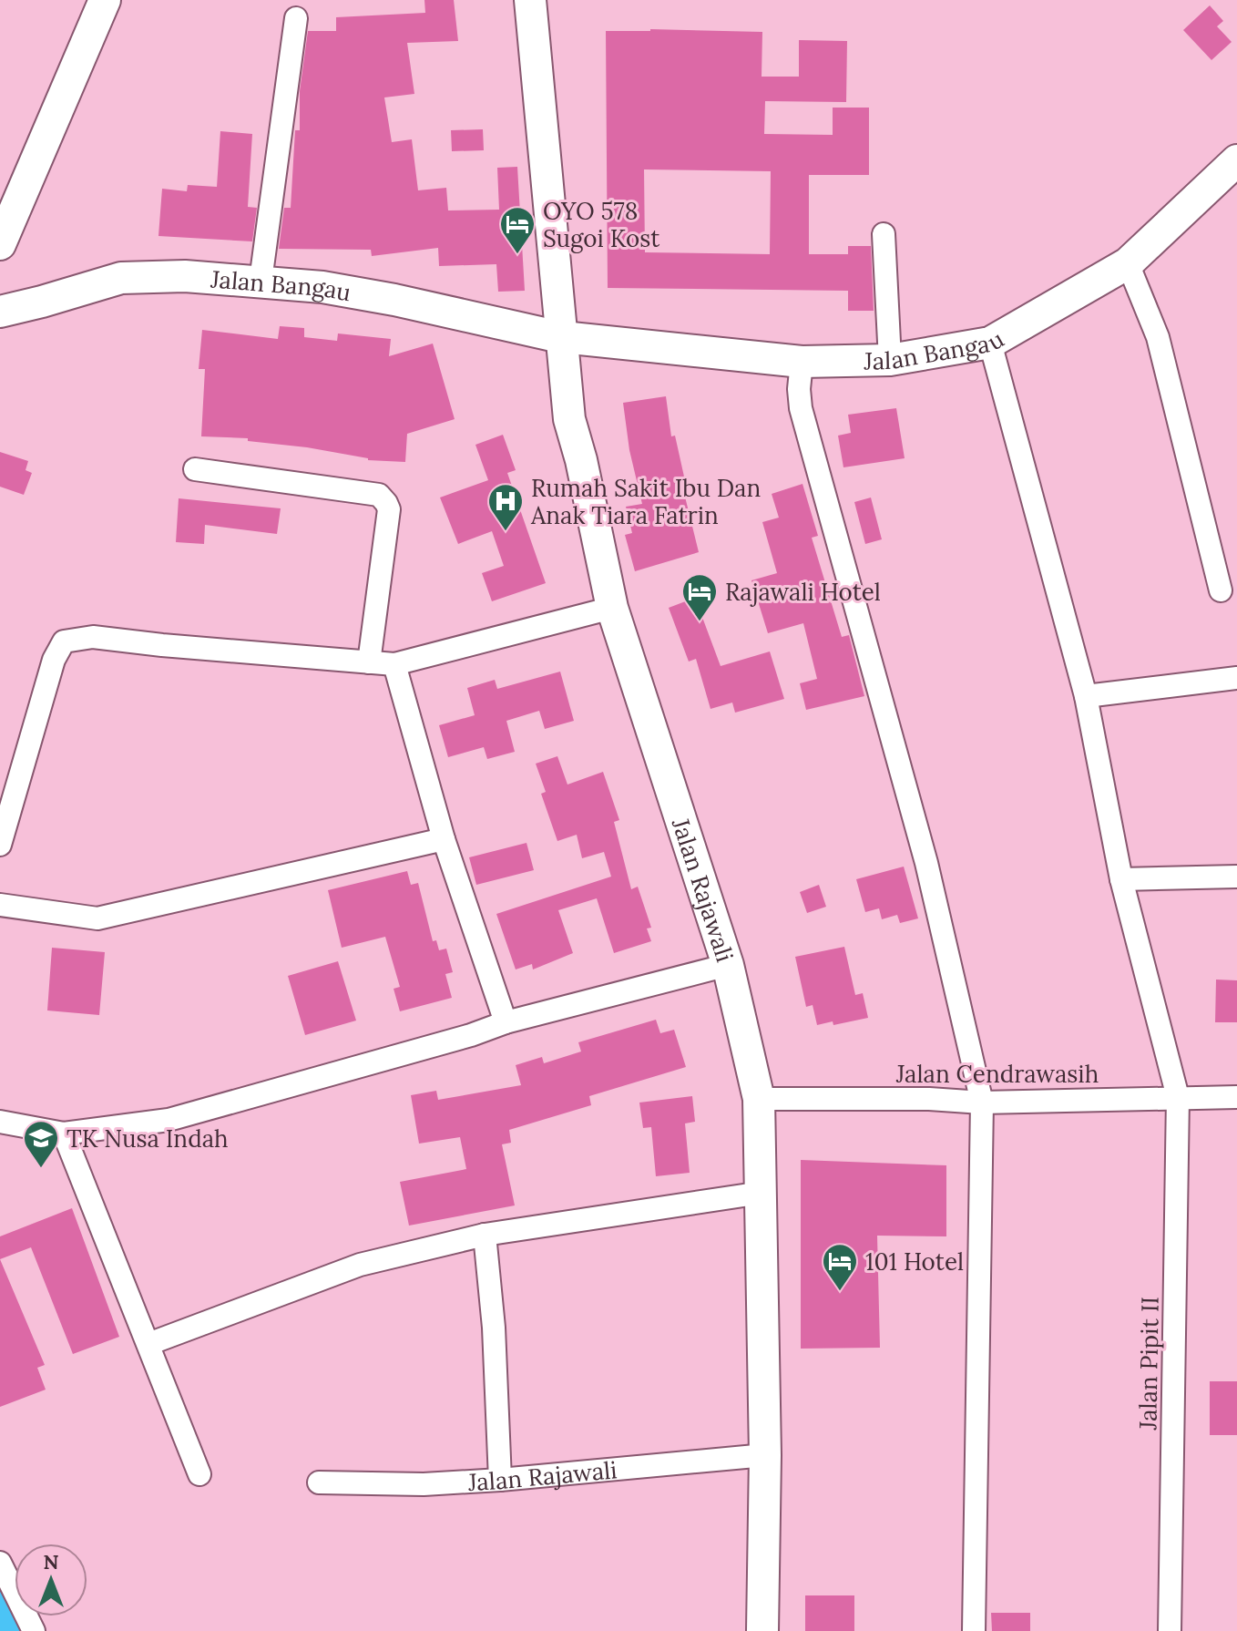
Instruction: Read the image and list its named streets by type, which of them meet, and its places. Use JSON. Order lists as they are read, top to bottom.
{
  "streets": {
    "street": [
      "Jalan Bangau",
      "Jalan Rajawali",
      "Jalan Cendrawasih",
      "Jalan Pipit II"
    ]
  },
  "crossings": [
    ["Jalan Bangau", "Jalan Rajawali"],
    ["Jalan Bangau", "Jalan Pipit II"],
    ["Jalan Rajawali", "Jalan Cendrawasih"],
    ["Jalan Cendrawasih", "Jalan Pipit II"]
  ],
  "places": {
    "hotel": ["OYO 578 Sugoi Kost", "Rajawali Hotel", "101 Hotel"],
    "hospital": ["Rumah Sakit Ibu Dan Anak Tiara Fatrin"],
    "school or university": ["TK Nusa Indah"]
  },
  "north": "top"
}
